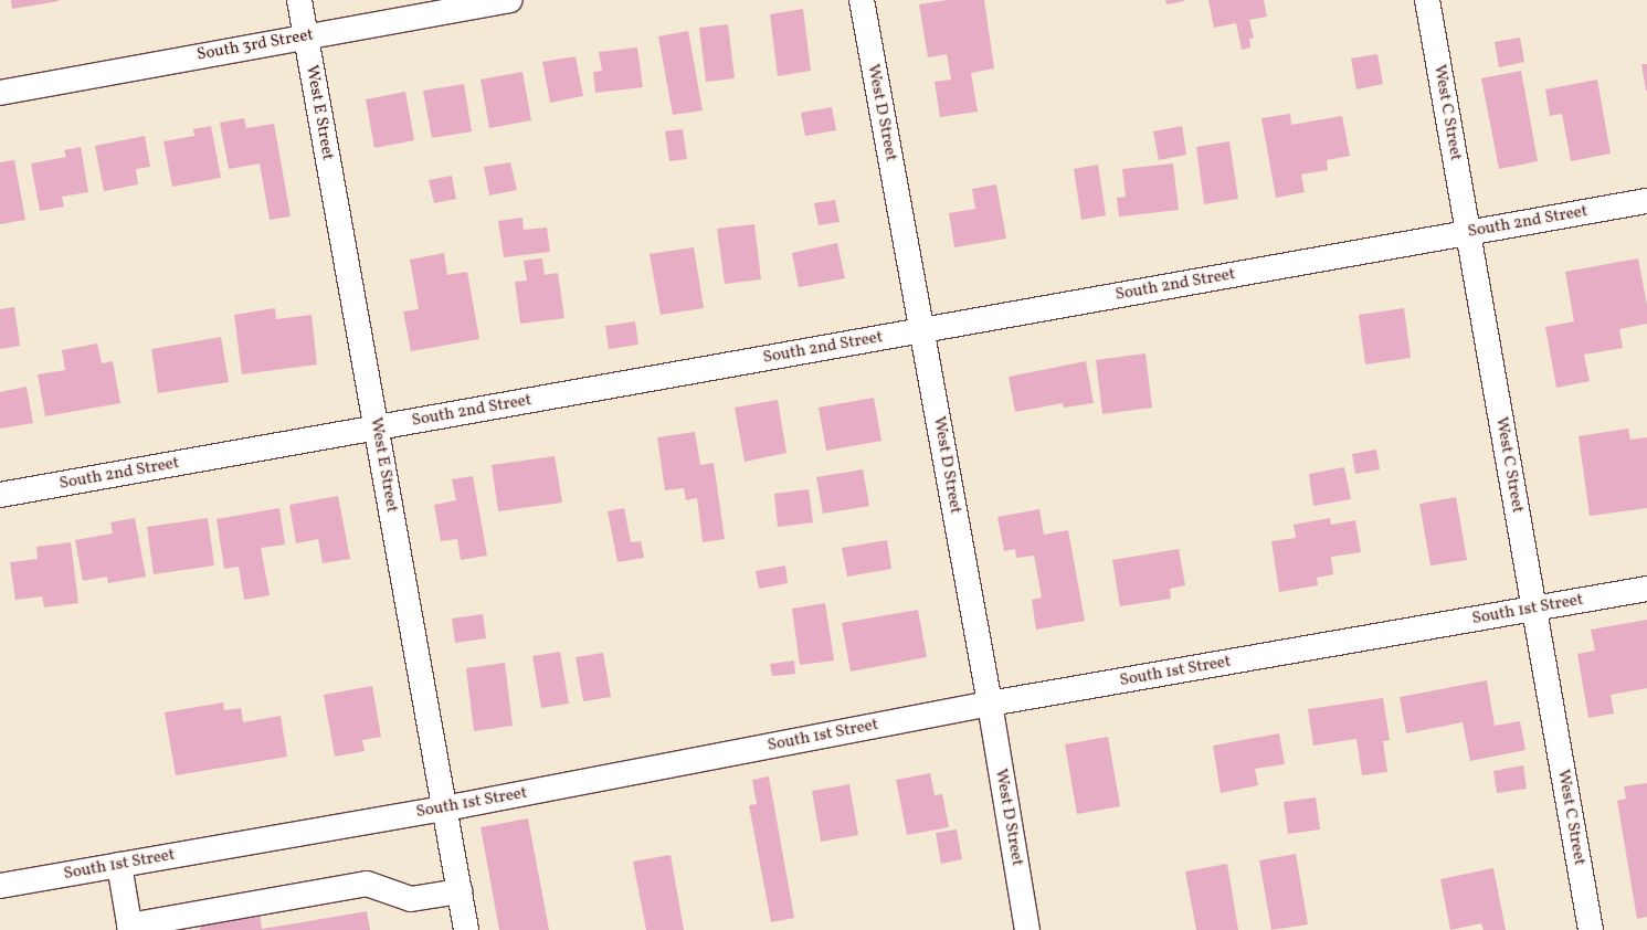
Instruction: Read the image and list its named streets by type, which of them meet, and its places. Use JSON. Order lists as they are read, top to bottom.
{
  "streets": {
    "street": [
      "South 3rd Street",
      "West E Street",
      "West D Street",
      "West C Street",
      "South 2nd Street",
      "South 1st Street"
    ]
  },
  "crossings": [
    ["South 3rd Street", "West E Street"],
    ["West E Street", "South 2nd Street"],
    ["West E Street", "South 1st Street"],
    ["West D Street", "South 2nd Street"],
    ["West D Street", "South 1st Street"],
    ["West C Street", "South 2nd Street"],
    ["West C Street", "South 1st Street"]
  ]
}
